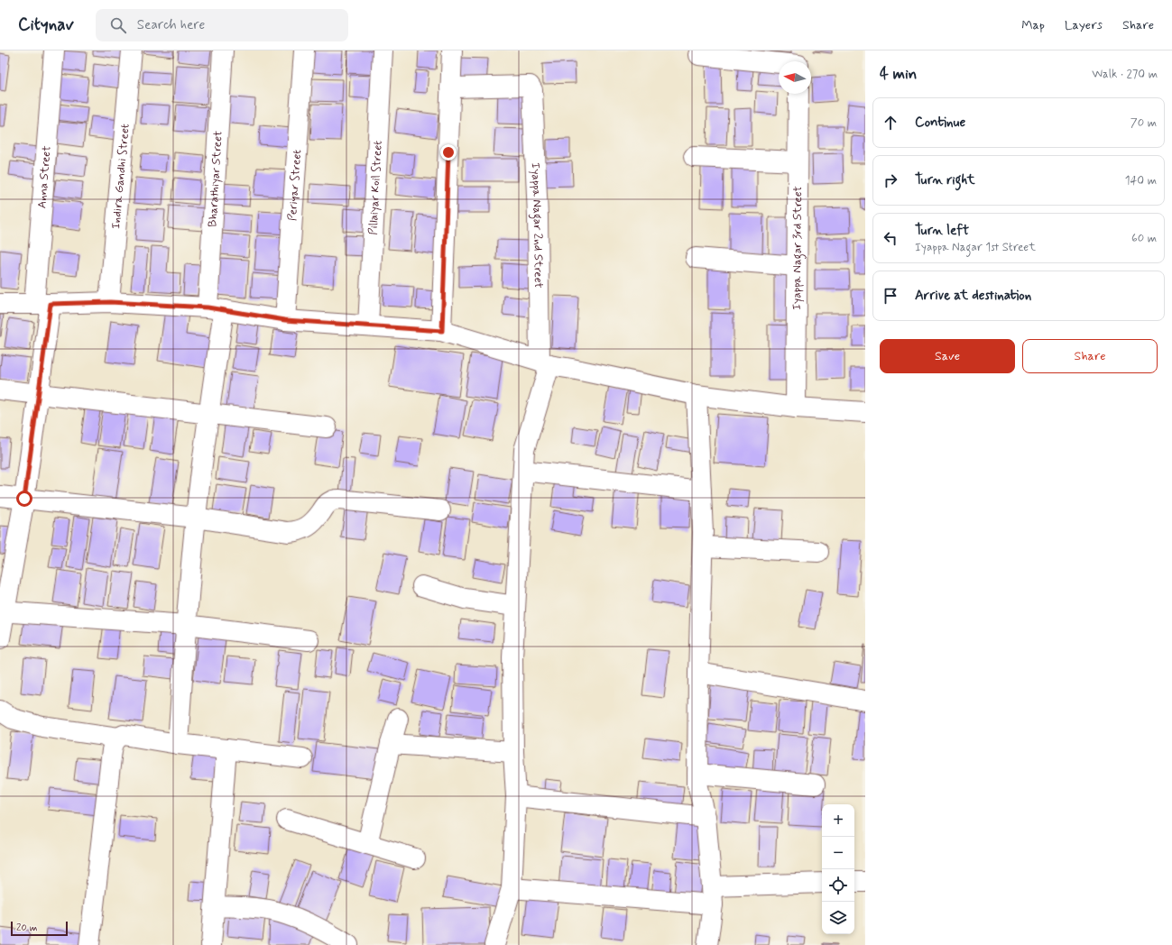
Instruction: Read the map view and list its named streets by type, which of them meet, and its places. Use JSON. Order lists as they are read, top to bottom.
{
  "streets": {
    "street": [
      "Indira Gandhi Street",
      "Anna Street",
      "Bharathiyar Street",
      "Periyar Street",
      "Pillaiyar Koil Street",
      "Iyappa Nagar 2nd Street",
      "Iyappa Nagar 3rd Street"
    ]
  },
  "scale_bar": "20 m",
  "north": "left",
  "page": {
    "header": "Citynav",
    "search": "Search here",
    "nav": ["Map", "Layers", "Share"],
    "heading": ["4 min", "Walk · 270 m"],
    "list": [
      ["Continue", "70 m"],
      ["Turn right", "140 m"],
      ["Turn left", "Iyappa Nagar 1st Street", "60 m"],
      "Arrive at destination"
    ],
    "buttons": ["Save", "Share"],
    "map_buttons": ["+", "−"],
    "scale": "20 m"
  }
}
